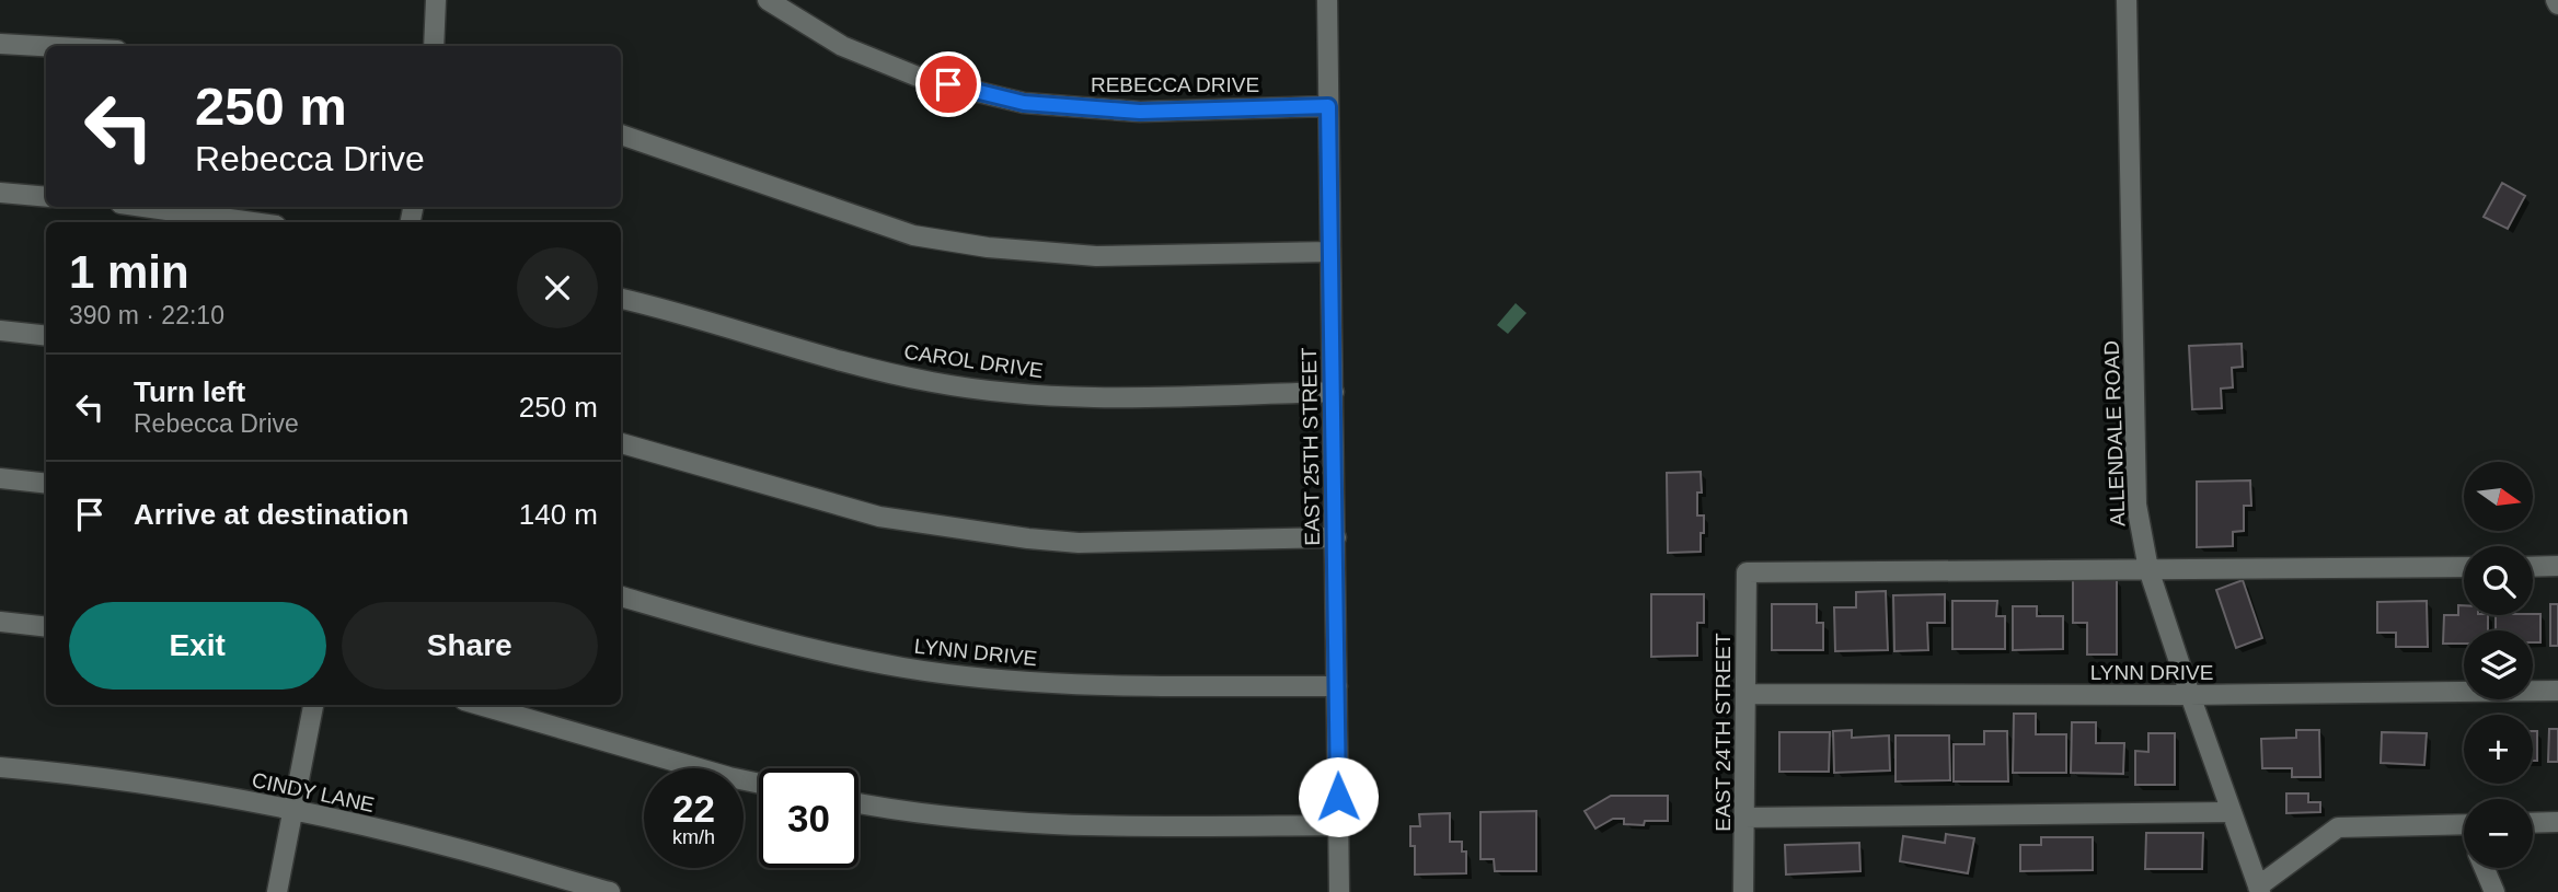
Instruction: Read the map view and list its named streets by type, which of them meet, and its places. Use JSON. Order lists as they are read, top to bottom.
{
  "streets": {
    "street": [
      "REBECCA DRIVE",
      "CAROL DRIVE",
      "ALLENDALE ROAD",
      "EAST 25TH STREET",
      "LYNN DRIVE",
      "EAST 24TH STREET",
      "CINDY LANE"
    ]
  },
  "crossings": [
    ["REBECCA DRIVE", "EAST 25TH STREET"],
    ["CAROL DRIVE", "EAST 25TH STREET"],
    ["ALLENDALE ROAD", "LYNN DRIVE"],
    ["ALLENDALE ROAD", "EAST 24TH STREET"],
    ["EAST 25TH STREET", "LYNN DRIVE"],
    ["LYNN DRIVE", "EAST 24TH STREET"]
  ],
  "north": "right",
  "page": {
    "turn": ["250 m", "Rebecca Drive"],
    "heading": ["1 min", "390 m · 22:10"],
    "list": [
      {
        "name": "Turn left",
        "note": "Rebecca Drive",
        "value": "250 m"
      },
      {
        "name": "Arrive at destination",
        "value": "140 m"
      }
    ],
    "map_buttons": ["+", "−"],
    "buttons": ["Exit", "Share"],
    "speed": "22 km/h",
    "limit": "30"
  }
}
